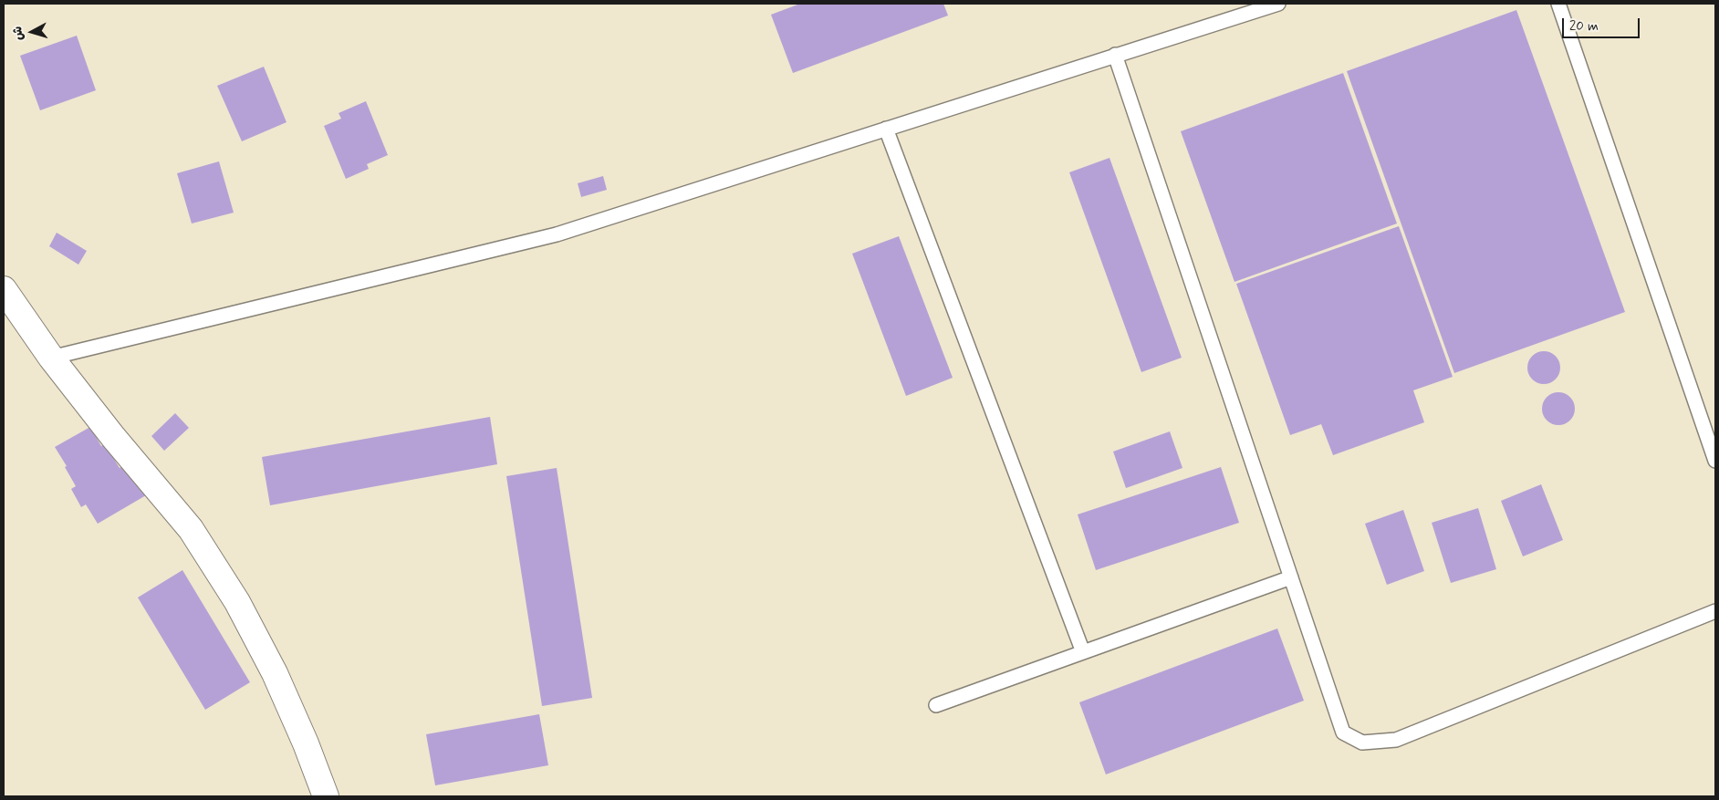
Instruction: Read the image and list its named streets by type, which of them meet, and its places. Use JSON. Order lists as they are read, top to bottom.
{
  "scale_bar": "20 m",
  "north": "left"
}
